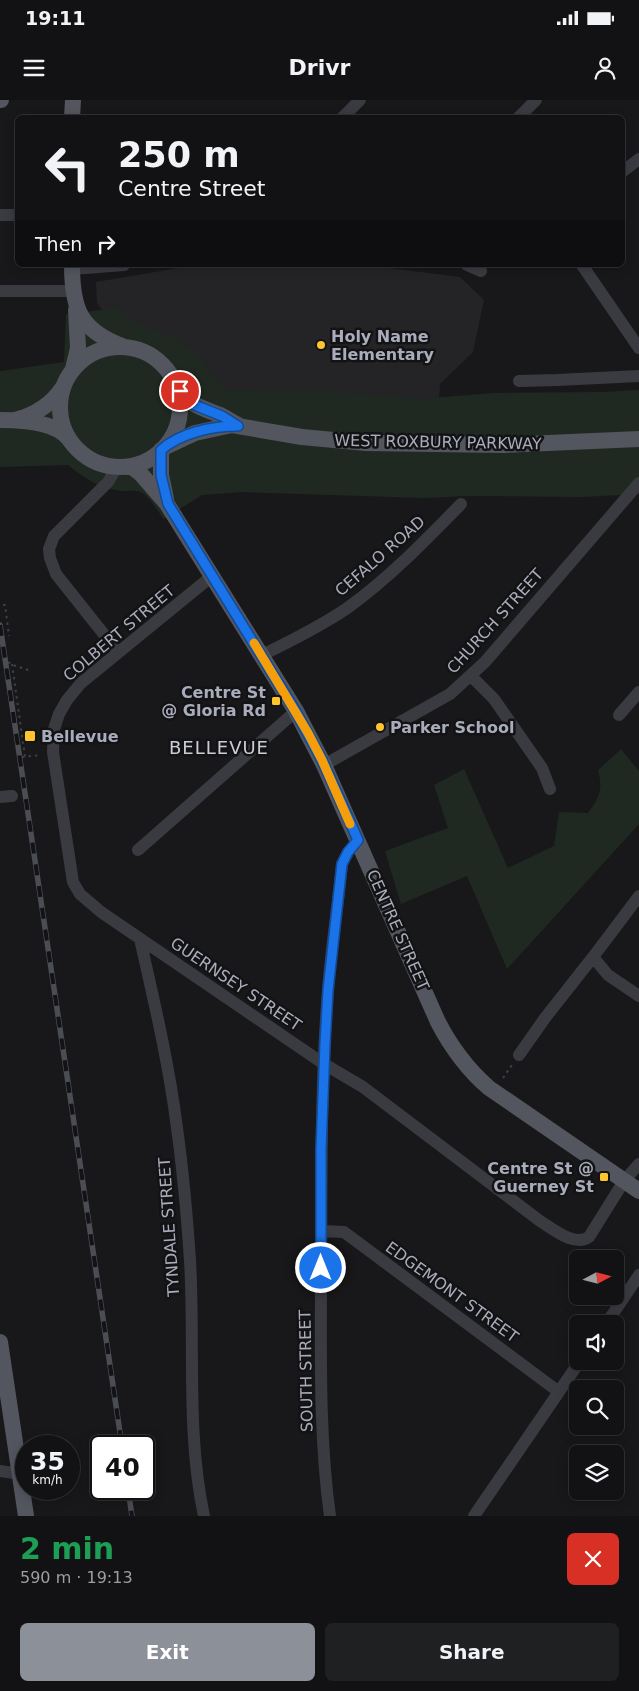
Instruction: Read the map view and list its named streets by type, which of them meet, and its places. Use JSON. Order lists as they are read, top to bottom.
{
  "streets": {
    "main road": ["WEST ROXBURY PARKWAY", "CENTRE STREET"],
    "street": [
      "CEFALO ROAD",
      "CHURCH STREET",
      "COLBERT STREET",
      "GUERNSEY STREET",
      "TYNDALE STREET",
      "EDGEMONT STREET",
      "SOUTH STREET"
    ]
  },
  "crossings": [
    ["WEST ROXBURY PARKWAY", "CENTRE STREET"],
    ["CEFALO ROAD", "CENTRE STREET"],
    ["CHURCH STREET", "CENTRE STREET"],
    ["COLBERT STREET", "CENTRE STREET"],
    ["COLBERT STREET", "GUERNSEY STREET"],
    ["CENTRE STREET", "GUERNSEY STREET"],
    ["CENTRE STREET", "SOUTH STREET"],
    ["GUERNSEY STREET", "TYNDALE STREET"],
    ["GUERNSEY STREET", "SOUTH STREET"],
    ["EDGEMONT STREET", "SOUTH STREET"]
  ],
  "districts": ["BELLEVUE"],
  "places": {
    "other": ["Holy Name Elementary", "Parker School"],
    "transit": ["Centre St @ Gloria Rd", "Bellevue", "Centre St @ Guerney St"]
  },
  "north": "right",
  "page": {
    "status": "19:11",
    "header": "Drivr",
    "turn": ["250 m", "Centre Street"],
    "then": "Then",
    "speed": "35 km/h",
    "limit": "40",
    "heading": ["2 min", "590 m · 19:13"],
    "buttons": ["Exit", "Share"]
  }
}
